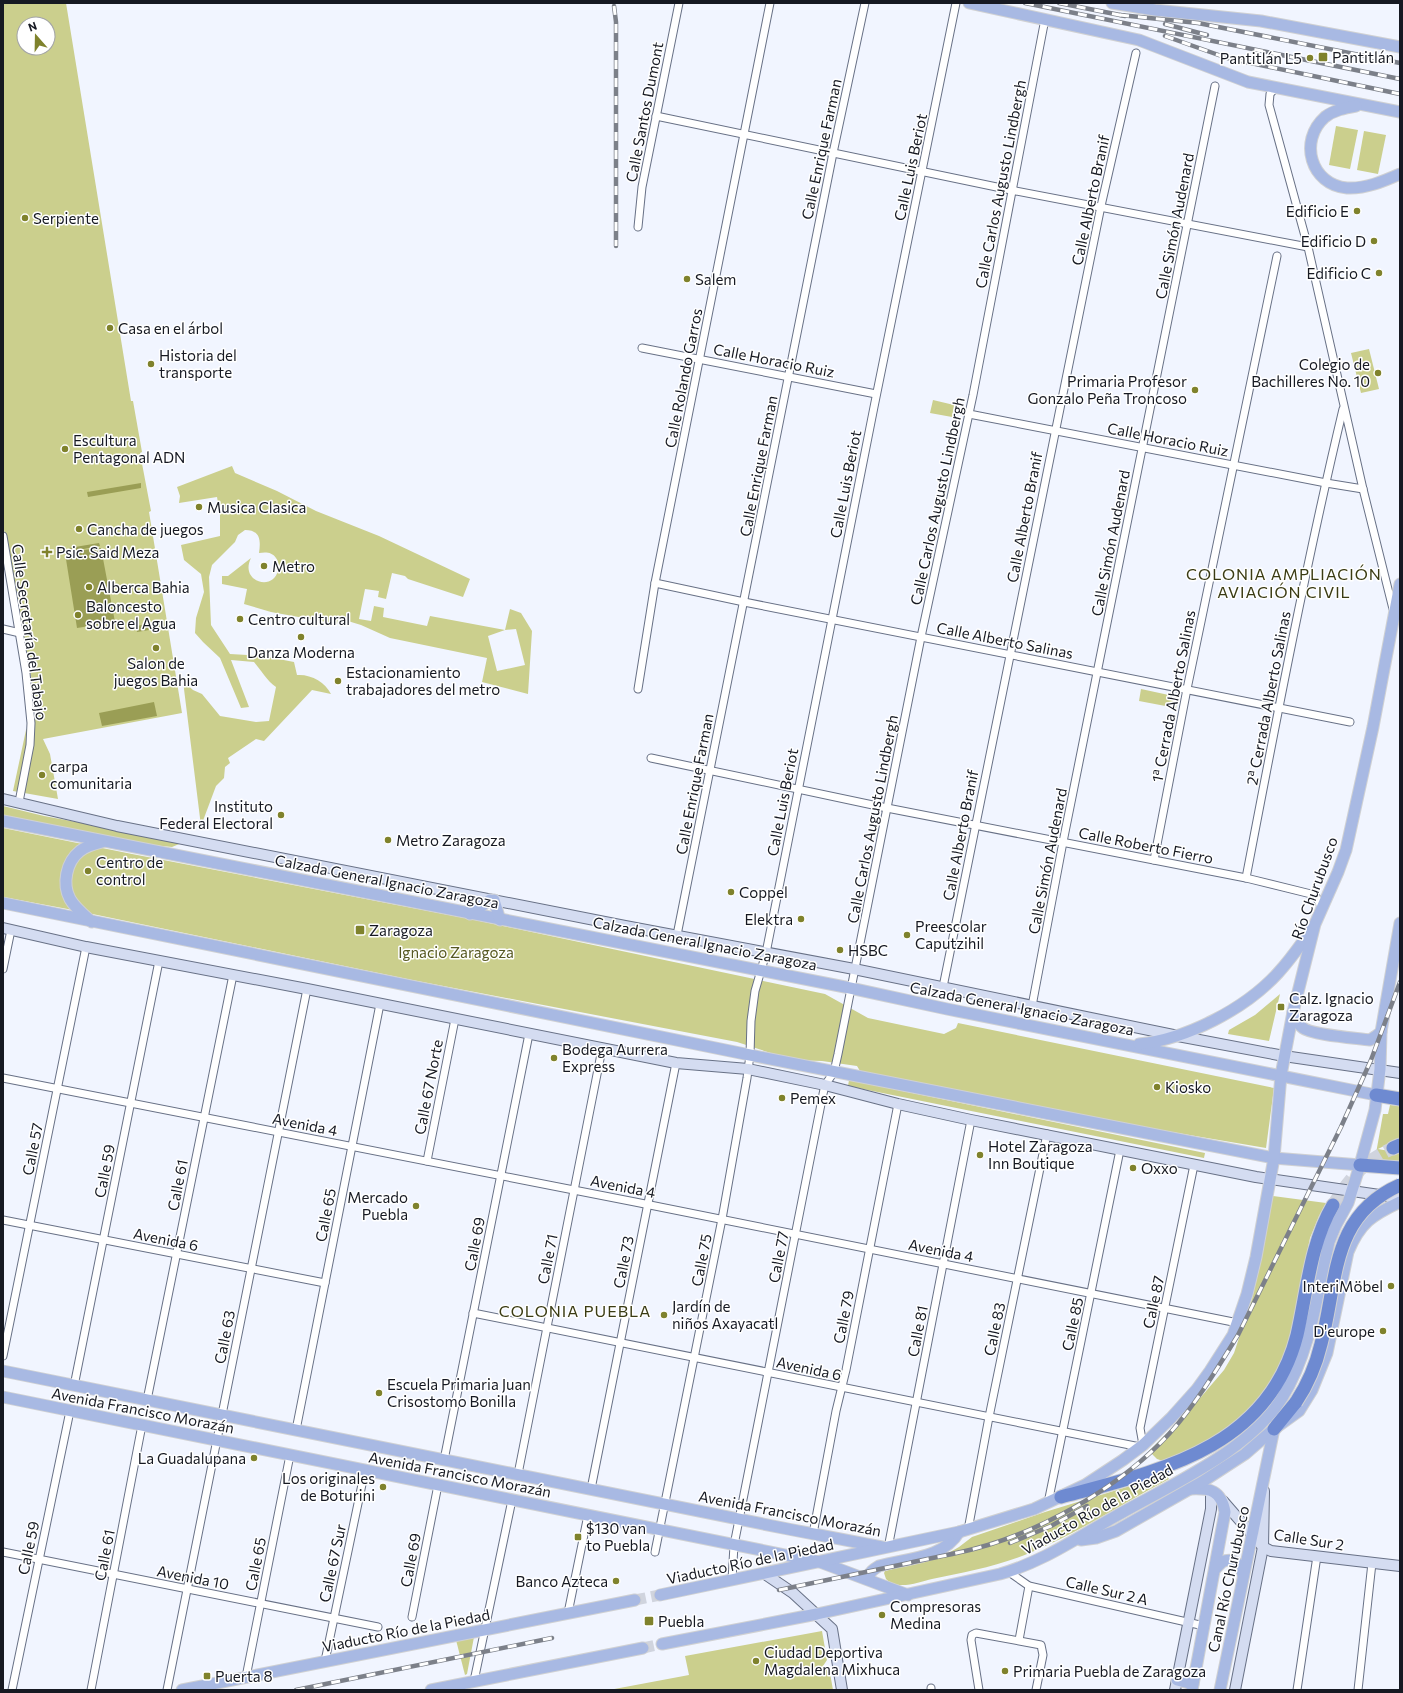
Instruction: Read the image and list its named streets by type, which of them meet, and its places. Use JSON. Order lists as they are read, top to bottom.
{
  "streets": {
    "highway": ["Calzada General Ignacio Zaragoza"],
    "main road": [
      "Río Churubusco",
      "Avenida Francisco Morazán",
      "Viaducto Río de la Piedad",
      "Calle Sur 2",
      "Canal Río Churubusco"
    ],
    "street": [
      "Calle Santos Dumont",
      "Calle Enrique Farman",
      "Calle Luis Beriot",
      "Calle Carlos Augusto Lindbergh",
      "Calle Alberto Branif",
      "Calle Simón Audenard",
      "Calle Horacio Ruiz",
      "Calle Rolando Garros",
      "Calle Secretaría del Tabajo",
      "Calle Alberto Salinas",
      "1ª Cerrada Alberto Salinas",
      "2ª Cerrada Alberto Salinas",
      "Calle Roberto Fierro",
      "Calle 67 Norte",
      "Avenida 4",
      "Calle 57",
      "Calle 59",
      "Calle 61",
      "Calle 65",
      "Avenida 6",
      "Calle 69",
      "Calle 77",
      "Calle 71",
      "Calle 75",
      "Calle 73",
      "Calle 87",
      "Calle 79",
      "Calle 85",
      "Calle 83",
      "Calle 81",
      "Calle 63",
      "Calle 67 Sur",
      "Avenida 10",
      "Calle Sur 2 A"
    ]
  },
  "crossings": [
    ["Calle Enrique Farman", "Calle Horacio Ruiz"],
    ["Calle Enrique Farman", "Calle Alberto Salinas"],
    ["Calle Enrique Farman", "Calle Roberto Fierro"],
    ["Calle Enrique Farman", "Calzada General Ignacio Zaragoza"],
    ["Calle Luis Beriot", "Calle Horacio Ruiz"],
    ["Calle Luis Beriot", "Calle Alberto Salinas"],
    ["Calle Luis Beriot", "Calle Roberto Fierro"],
    ["Calle Luis Beriot", "Calzada General Ignacio Zaragoza"],
    ["Calle Luis Beriot", "Calle 75"],
    ["Calle Carlos Augusto Lindbergh", "Calle Horacio Ruiz"],
    ["Calle Carlos Augusto Lindbergh", "Calle Alberto Salinas"],
    ["Calle Carlos Augusto Lindbergh", "Calle Roberto Fierro"],
    ["Calle Carlos Augusto Lindbergh", "Calzada General Ignacio Zaragoza"],
    ["Calle Carlos Augusto Lindbergh", "Calle 77"],
    ["Calle Alberto Branif", "Calle Horacio Ruiz"],
    ["Calle Alberto Branif", "Calle Alberto Salinas"],
    ["Calle Alberto Branif", "Calle Roberto Fierro"],
    ["Calle Alberto Branif", "Calzada General Ignacio Zaragoza"],
    ["Calle Simón Audenard", "Calle Horacio Ruiz"],
    ["Calle Simón Audenard", "Calle Alberto Salinas"],
    ["Calle Simón Audenard", "Calle Roberto Fierro"],
    ["Calle Simón Audenard", "Calzada General Ignacio Zaragoza"],
    ["Calle Horacio Ruiz", "Calle Rolando Garros"],
    ["Calle Horacio Ruiz", "1ª Cerrada Alberto Salinas"],
    ["Calle Horacio Ruiz", "2ª Cerrada Alberto Salinas"],
    ["Calle Rolando Garros", "Calle Alberto Salinas"],
    ["Calle Secretaría del Tabajo", "Calzada General Ignacio Zaragoza"],
    ["Calle Alberto Salinas", "1ª Cerrada Alberto Salinas"],
    ["Calle Alberto Salinas", "2ª Cerrada Alberto Salinas"],
    ["1ª Cerrada Alberto Salinas", "Calle Roberto Fierro"],
    ["2ª Cerrada Alberto Salinas", "Calle Roberto Fierro"],
    ["Calle Roberto Fierro", "Río Churubusco"],
    ["Calzada General Ignacio Zaragoza", "Río Churubusco"],
    ["Calzada General Ignacio Zaragoza", "Calle 77"],
    ["Calzada General Ignacio Zaragoza", "Calle 75"],
    ["Río Churubusco", "Viaducto Río de la Piedad"],
    ["Calle 67 Norte", "Avenida 4"],
    ["Avenida 4", "Calle 57"],
    ["Avenida 4", "Calle 59"],
    ["Avenida 4", "Calle 61"],
    ["Avenida 4", "Calle 65"],
    ["Avenida 4", "Calle 69"],
    ["Avenida 4", "Calle 77"],
    ["Avenida 4", "Calle 71"],
    ["Avenida 4", "Calle 75"],
    ["Avenida 4", "Calle 73"],
    ["Avenida 4", "Calle 87"],
    ["Avenida 4", "Calle 79"],
    ["Avenida 4", "Calle 85"],
    ["Avenida 4", "Calle 83"],
    ["Avenida 4", "Calle 81"],
    ["Avenida 4", "Calle 63"],
    ["Avenida 4", "Viaducto Río de la Piedad"],
    ["Calle 57", "Avenida 6"],
    ["Calle 59", "Avenida 6"],
    ["Calle 59", "Avenida Francisco Morazán"],
    ["Calle 59", "Avenida 10"],
    ["Calle 61", "Avenida 6"],
    ["Calle 61", "Avenida Francisco Morazán"],
    ["Calle 61", "Avenida 10"],
    ["Calle 65", "Avenida 6"],
    ["Calle 65", "Avenida Francisco Morazán"],
    ["Calle 65", "Viaducto Río de la Piedad"],
    ["Calle 65", "Avenida 10"],
    ["Avenida 6", "Calle 69"],
    ["Avenida 6", "Calle 77"],
    ["Avenida 6", "Calle 71"],
    ["Avenida 6", "Calle 75"],
    ["Avenida 6", "Calle 73"],
    ["Avenida 6", "Calle 87"],
    ["Avenida 6", "Calle 79"],
    ["Avenida 6", "Calle 85"],
    ["Avenida 6", "Calle 83"],
    ["Avenida 6", "Calle 81"],
    ["Avenida 6", "Calle 63"],
    ["Avenida 6", "Viaducto Río de la Piedad"],
    ["Calle 69", "Avenida Francisco Morazán"],
    ["Calle 77", "Avenida Francisco Morazán"],
    ["Calle 77", "Viaducto Río de la Piedad"],
    ["Calle 71", "Avenida Francisco Morazán"],
    ["Calle 75", "Avenida Francisco Morazán"],
    ["Calle 73", "Avenida Francisco Morazán"],
    ["Calle 87", "Viaducto Río de la Piedad"],
    ["Calle 79", "Avenida Francisco Morazán"],
    ["Calle 85", "Viaducto Río de la Piedad"],
    ["Calle 83", "Viaducto Río de la Piedad"],
    ["Calle 81", "Avenida Francisco Morazán"],
    ["Calle 81", "Viaducto Río de la Piedad"],
    ["Calle 63", "Avenida Francisco Morazán"],
    ["Calle 63", "Avenida 10"],
    ["Avenida Francisco Morazán", "Viaducto Río de la Piedad"],
    ["Avenida Francisco Morazán", "Calle 67 Sur"],
    ["Viaducto Río de la Piedad", "Calle 67 Sur"],
    ["Viaducto Río de la Piedad", "Calle Sur 2 A"],
    ["Calle Sur 2", "Canal Río Churubusco"],
    ["Calle 67 Sur", "Avenida 10"],
    ["Canal Río Churubusco", "Calle Sur 2 A"]
  ],
  "districts": ["COLONIA AMPLIACIÓN AVIACIÓN CIVIL", "COLONIA PUEBLA"],
  "parks": ["Ignacio Zaragoza"],
  "places": {
    "transit": [
      "Pantitlán",
      "Zaragoza",
      "Calz. Ignacio Zaragoza",
      "$130 van to Puebla",
      "Puebla",
      "Puerta 8"
    ],
    "other": [
      "Pantitlán L5",
      "Edificio E",
      "Serpiente",
      "Edificio D",
      "Edificio C",
      "Salem",
      "Casa en el árbol",
      "Historia del transporte",
      "Colegio de Bachilleres No. 10",
      "Primaria Profesor Gonzalo Peña Troncoso",
      "Escultura Pentagonal ADN",
      "Musica Clasica",
      "Cancha de juegos",
      "Metro",
      "Alberca Bahia",
      "Baloncesto sobre el Agua",
      "Centro cultural",
      "Danza Moderna",
      "Salon de juegos Bahia",
      "Estacionamiento trabajadores del metro",
      "carpa comunitaria",
      "Instituto Federal Electoral",
      "Metro Zaragoza",
      "Centro de control",
      "Coppel",
      "Elektra",
      "Preescolar Caputzihil",
      "HSBC",
      "Bodega Aurrera Express",
      "Kiosko",
      "Pemex",
      "Hotel Zaragoza Inn Boutique",
      "Oxxo",
      "Mercado Puebla",
      "InteriMöbel",
      "Jardín de niños Axayacatl",
      "D'europe",
      "Escuela Primaria Juan Crisostomo Bonilla",
      "La Guadalupana",
      "Los originales de Boturini",
      "Banco Azteca",
      "Compresoras Medina",
      "Ciudad Deportiva Magdalena Mixhuca",
      "Primaria Puebla de Zaragoza"
    ],
    "health": ["Psic. Said Meza"]
  },
  "north": "top"
}
